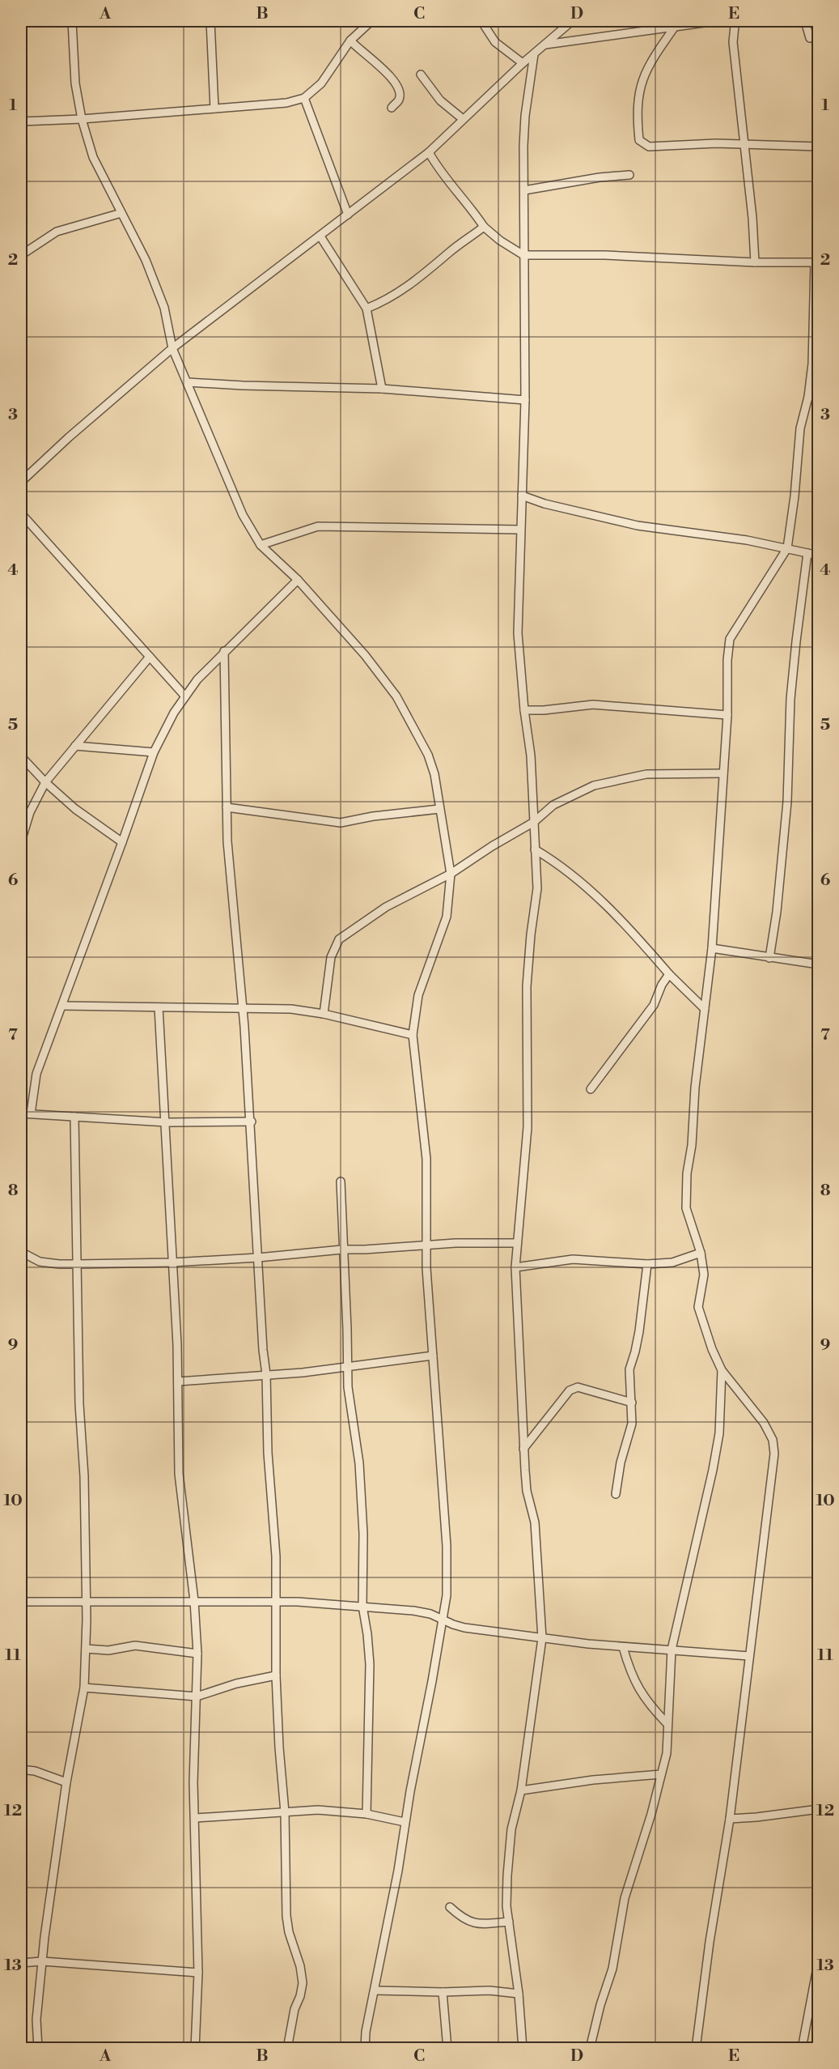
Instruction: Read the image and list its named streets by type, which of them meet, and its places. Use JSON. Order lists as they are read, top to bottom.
{
  "grid": {
    "columns": [
      "A",
      "B",
      "C",
      "D",
      "E"
    ],
    "rows": [
      "1",
      "2",
      "3",
      "4",
      "5",
      "6",
      "7",
      "8",
      "9",
      "10",
      "11",
      "12",
      "13"
    ]
  }
}
